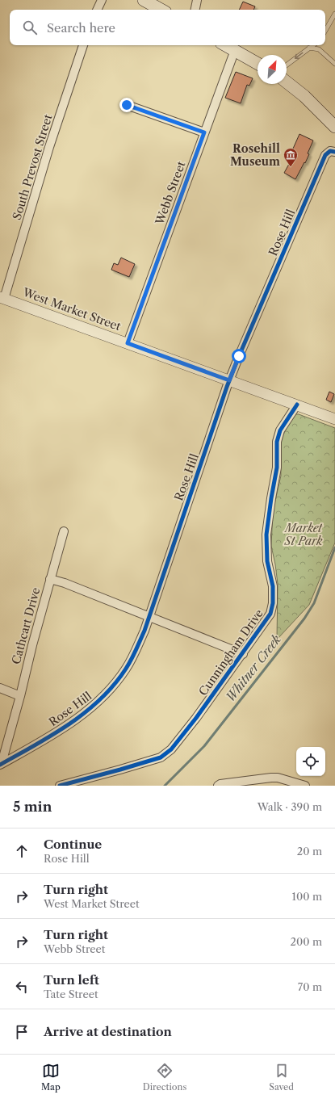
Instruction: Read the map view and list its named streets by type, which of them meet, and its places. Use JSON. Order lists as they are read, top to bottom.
{
  "streets": {
    "street": [
      "South Prevost Street",
      "Webb Street",
      "Rose Hill",
      "West Market Street",
      "Cathcart Drive",
      "Cunningham Drive"
    ]
  },
  "crossings": [
    ["South Prevost Street", "West Market Street"],
    ["Webb Street", "West Market Street"],
    ["Rose Hill", "West Market Street"],
    ["Rose Hill", "Cathcart Drive"],
    ["West Market Street", "Cunningham Drive"]
  ],
  "water": ["Whitner Creek"],
  "parks": ["Market St Park"],
  "places": {
    "museum": ["Rosehill Museum"]
  },
  "north": "top right",
  "page": {
    "search": "Search here",
    "heading": ["5 min", "Walk · 390 m"],
    "list": [
      ["Continue", "Rose Hill", "20 m"],
      ["Turn right", "West Market Street", "100 m"],
      ["Turn right", "Webb Street", "200 m"],
      ["Turn left", "Tate Street", "70 m"],
      "Arrive at destination"
    ],
    "nav": ["Map", "Directions", "Saved"]
  }
}
